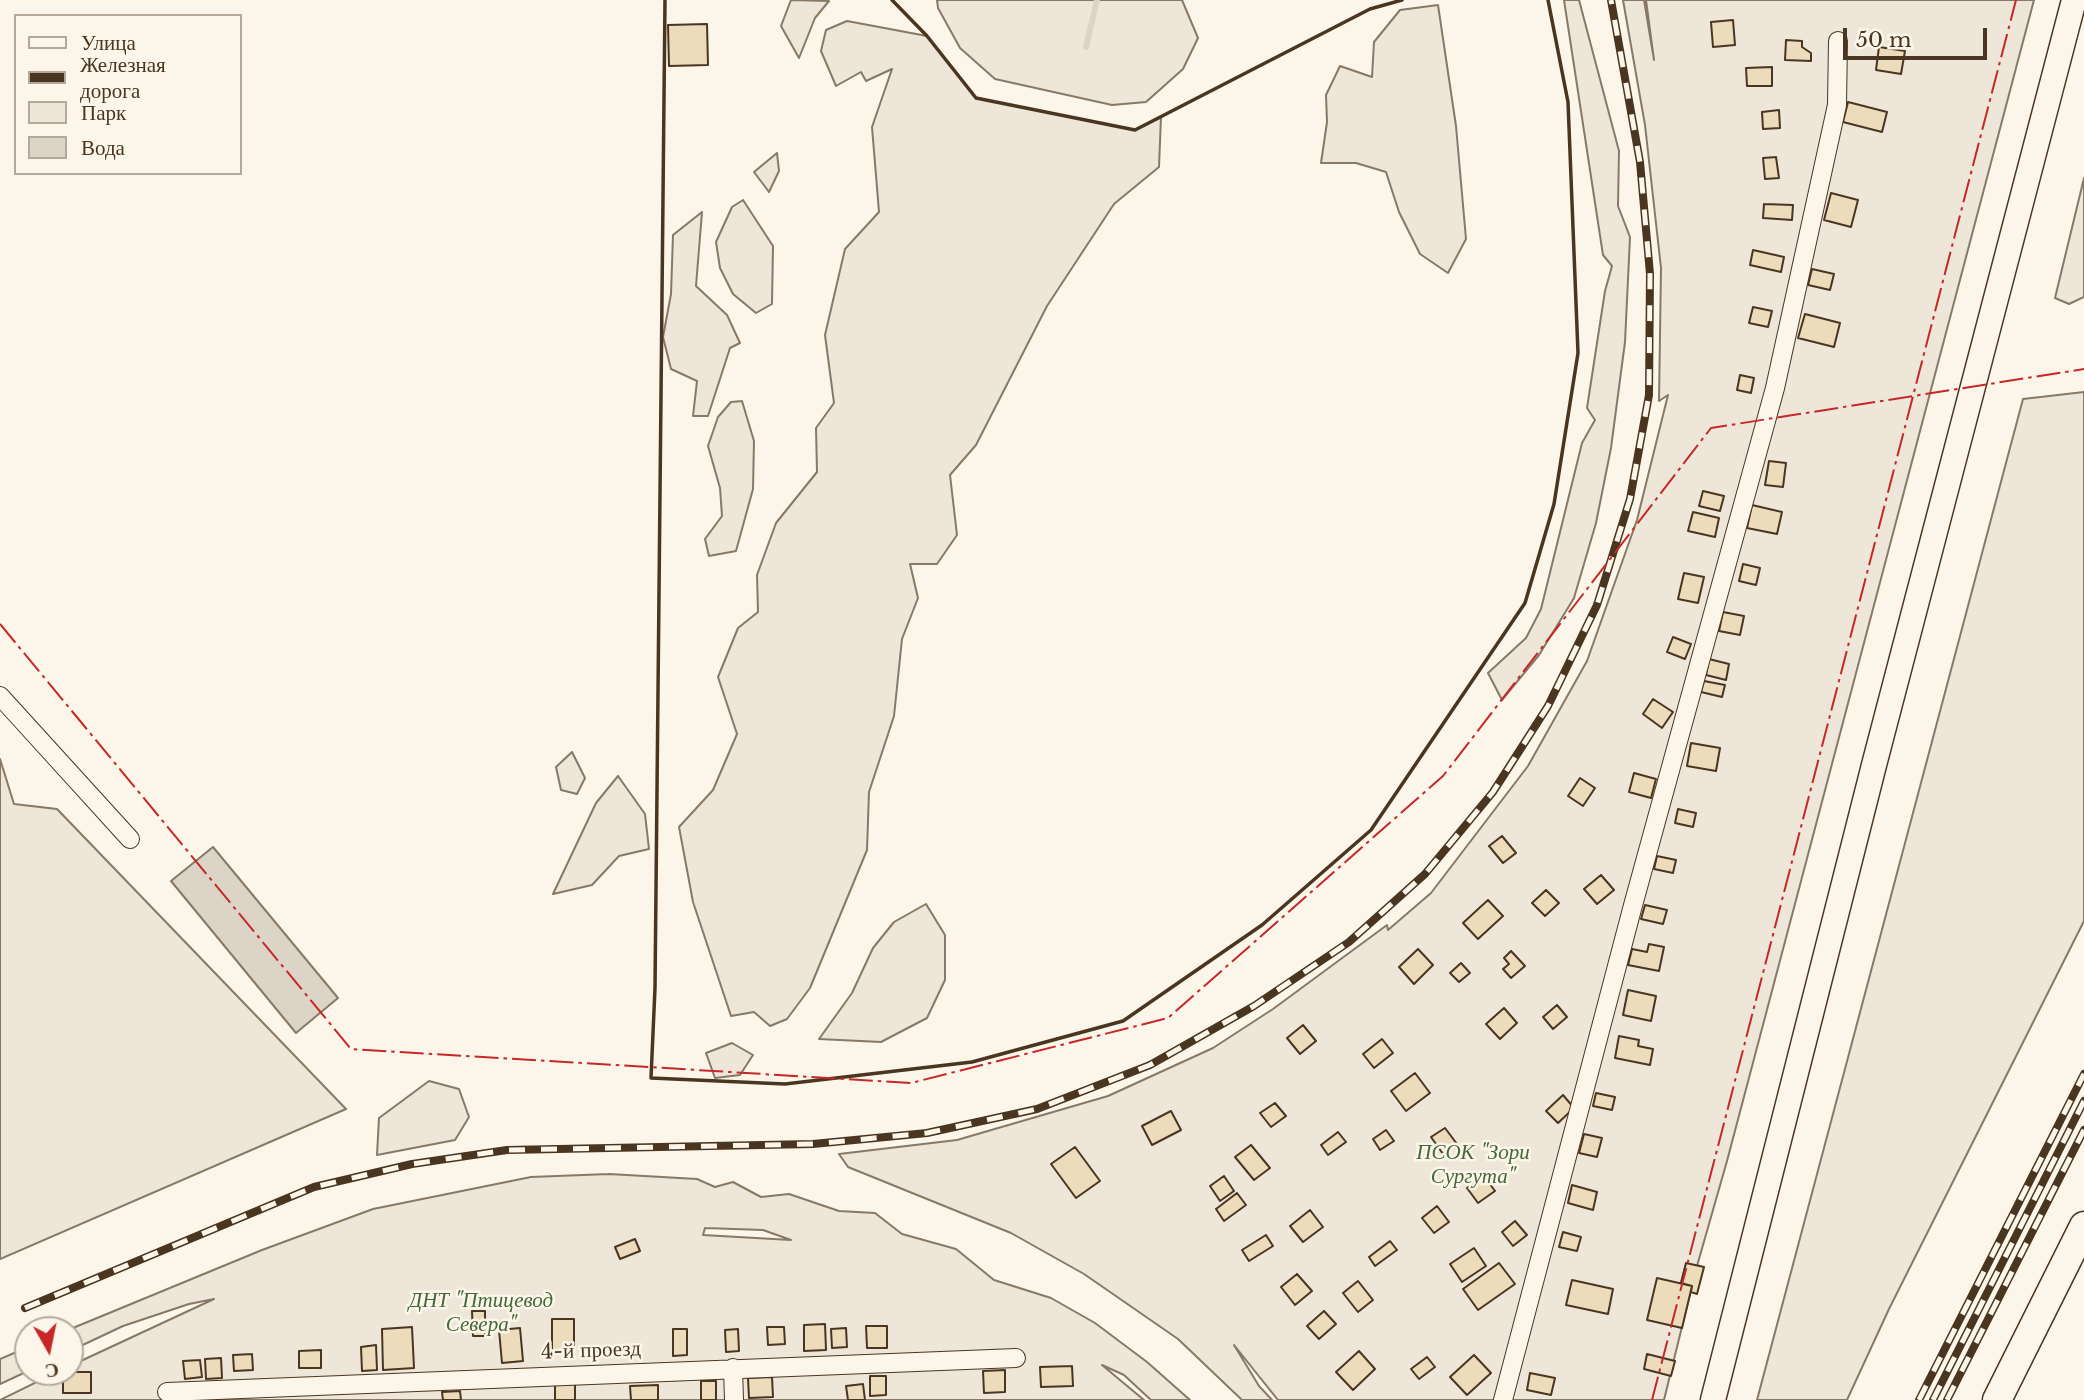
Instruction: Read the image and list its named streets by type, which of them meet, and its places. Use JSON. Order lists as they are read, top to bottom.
{
  "streets": {
    "street": ["4-й проезд"]
  },
  "parks": ["ПСОК \"Зори Сургута\"", "ДНТ \"Птицевод Севера\""],
  "legend": [
    "Улица",
    "Железная дорога",
    "Парк",
    "Вода"
  ],
  "scale_bar": "50 m",
  "north": "bottom"
}
